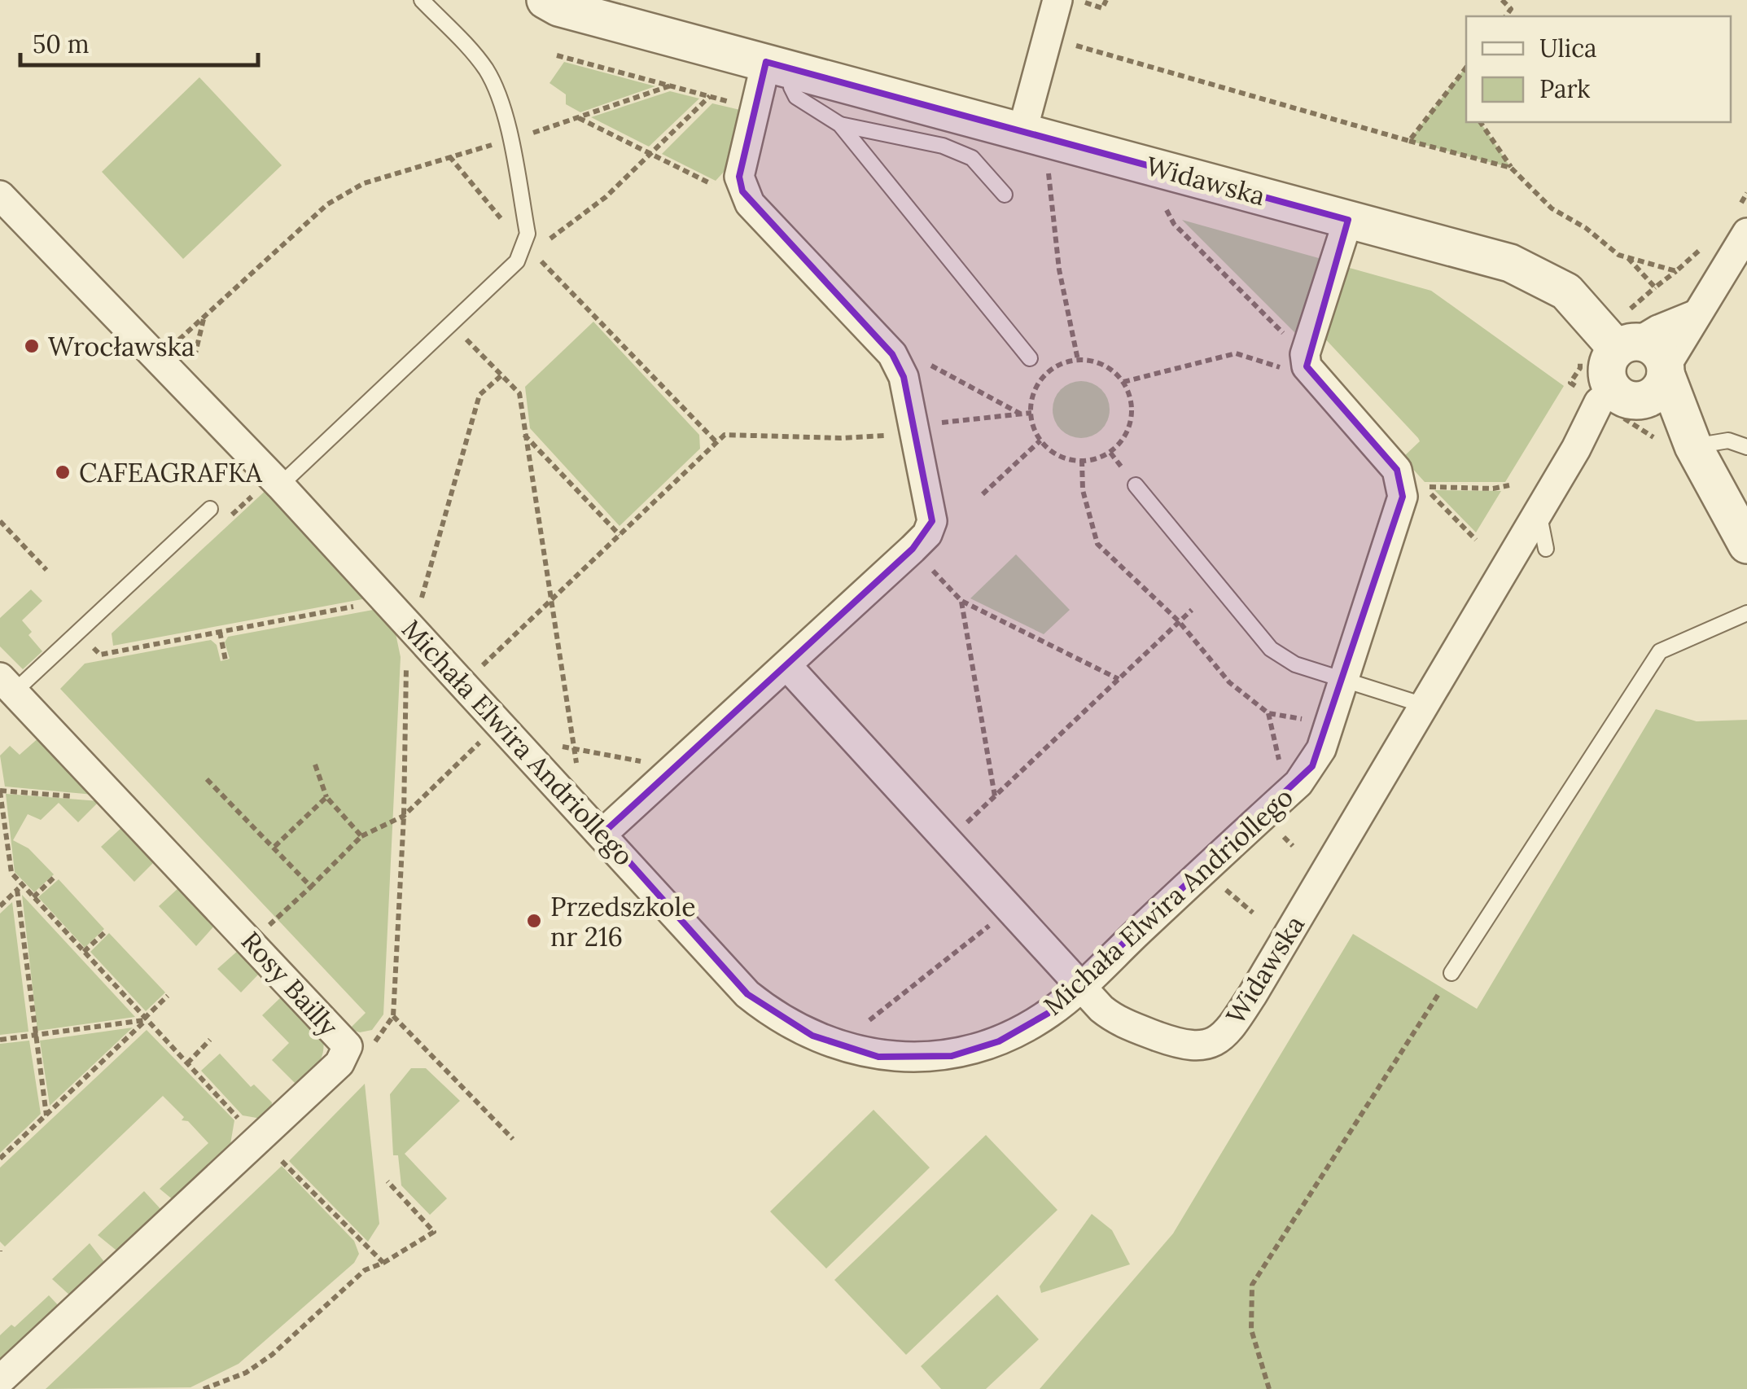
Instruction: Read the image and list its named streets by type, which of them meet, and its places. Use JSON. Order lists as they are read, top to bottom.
{
  "streets": {
    "street": ["Widawska", "Michała Elwira Andriollego", "Rosy Bailly"]
  },
  "crossings": [
    ["Widawska", "Michała Elwira Andriollego"]
  ],
  "places": ["Wrocławska", "CAFEAGRAFKA", "Przedszkole nr 216"],
  "legend": ["Ulica", "Park"],
  "scale_bar": "50 m"
}
